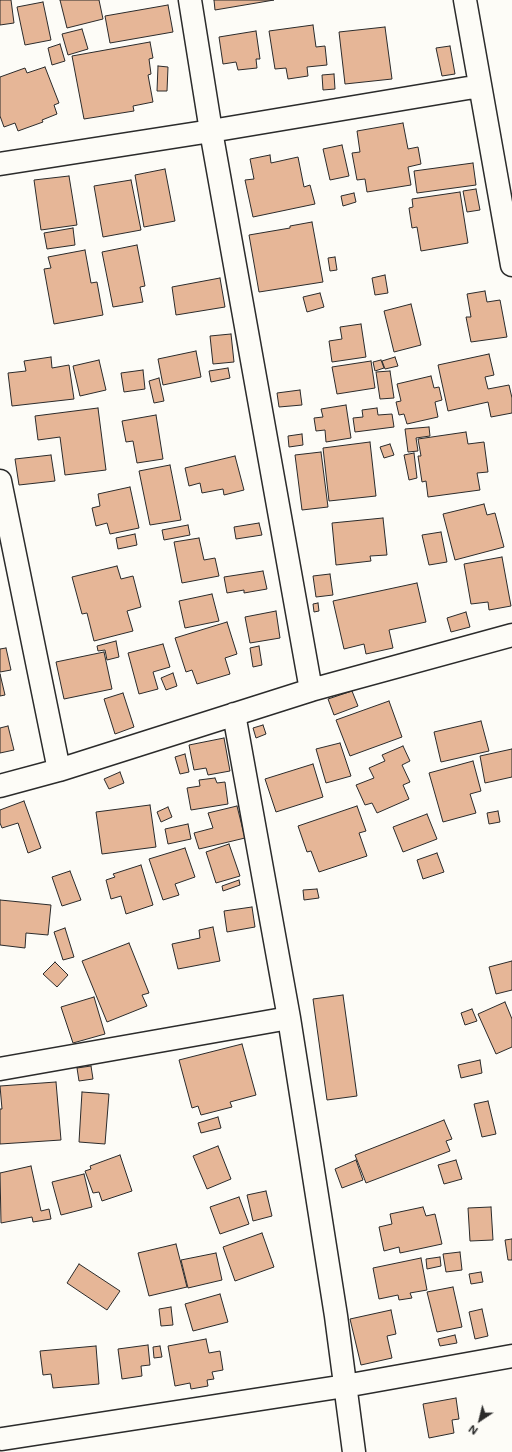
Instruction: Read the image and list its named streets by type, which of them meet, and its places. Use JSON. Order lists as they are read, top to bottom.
{
  "north": "bottom left"
}
